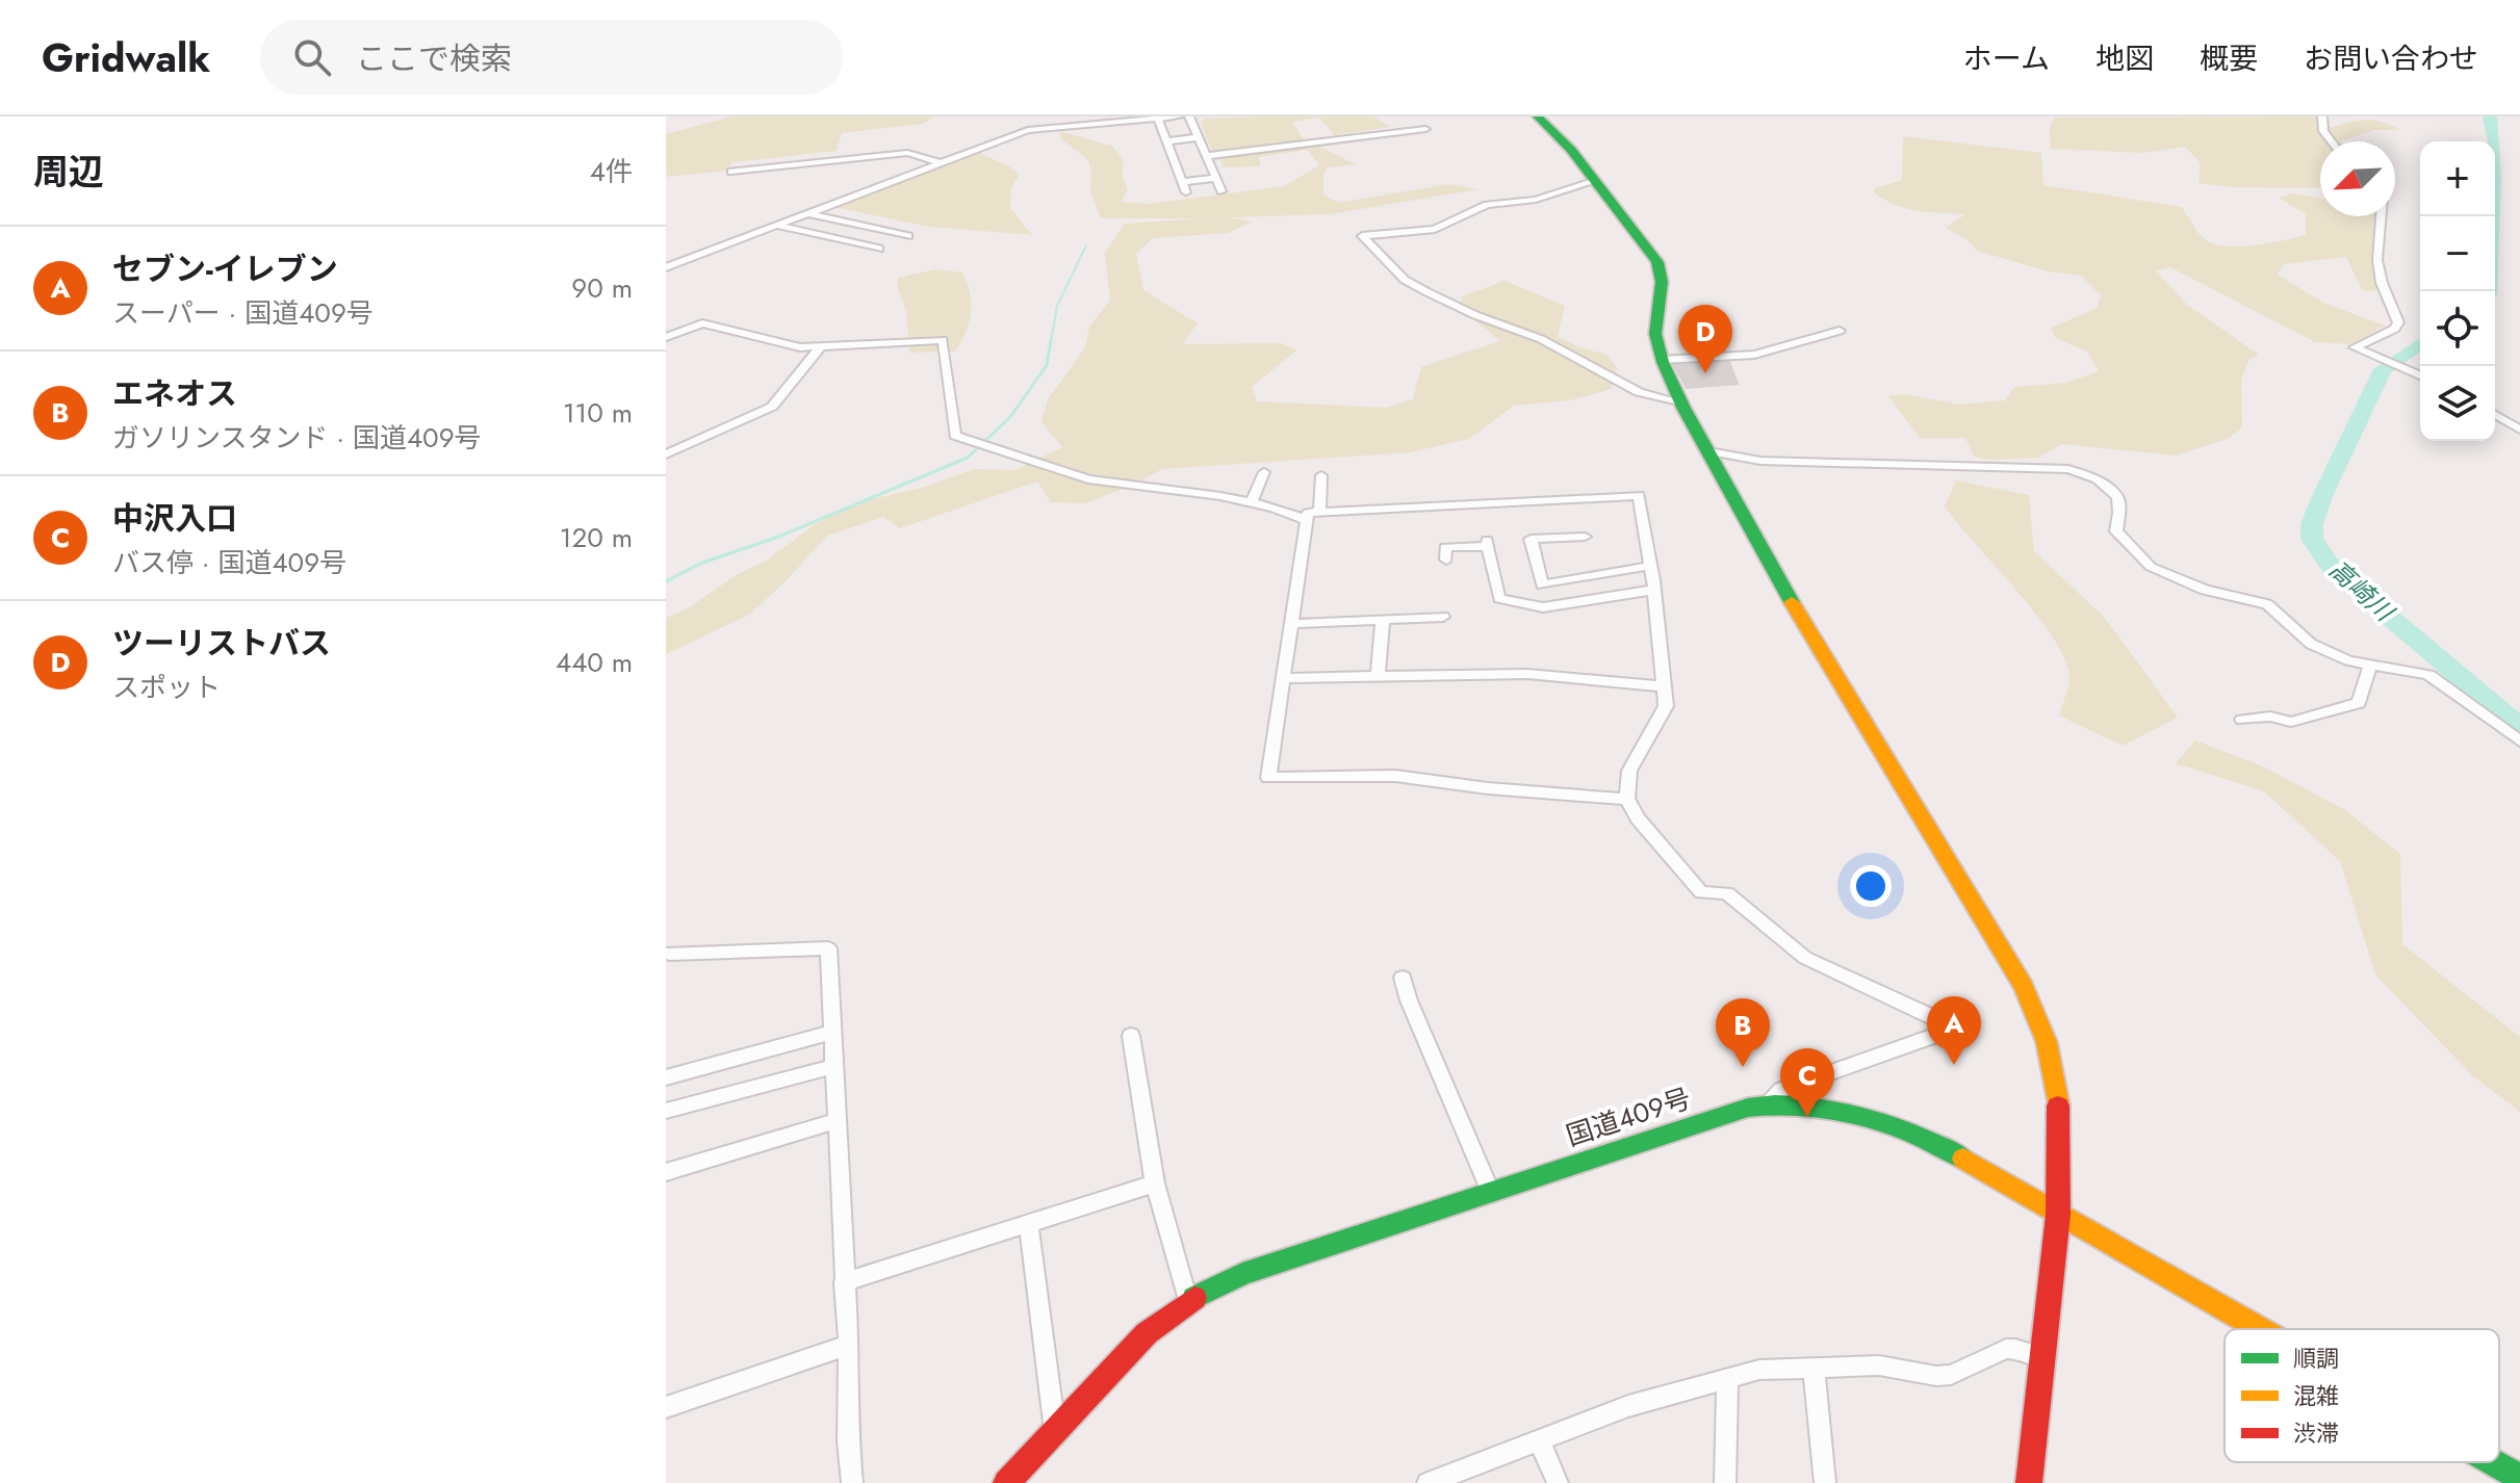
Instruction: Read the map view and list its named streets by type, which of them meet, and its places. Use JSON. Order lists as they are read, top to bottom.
{
  "streets": {
    "main road": ["国道409号"]
  },
  "water": ["高崎川"],
  "legend": ["順調", "混雑", "渋滞"],
  "north": "bottom left",
  "page": {
    "header": "Gridwalk",
    "search": "ここで検索",
    "nav": [
      "ホーム",
      "地図",
      "概要",
      "お問い合わせ"
    ],
    "heading": ["周辺", "4件"],
    "map_buttons": ["+", "−"],
    "list": [
      {
        "mark": "A",
        "name": "セブン-イレブン",
        "note": "スーパー · 国道409号",
        "value": "90 m"
      },
      {
        "mark": "B",
        "name": "エネオス",
        "note": "ガソリンスタンド · 国道409号",
        "value": "110 m"
      },
      {
        "mark": "C",
        "name": "中沢入口",
        "note": "バス停 · 国道409号",
        "value": "120 m"
      },
      {
        "mark": "D",
        "name": "ツーリストバス",
        "note": "スポット",
        "value": "440 m"
      }
    ],
    "pins": [
      "D",
      "A",
      "B",
      "C"
    ]
  }
}
